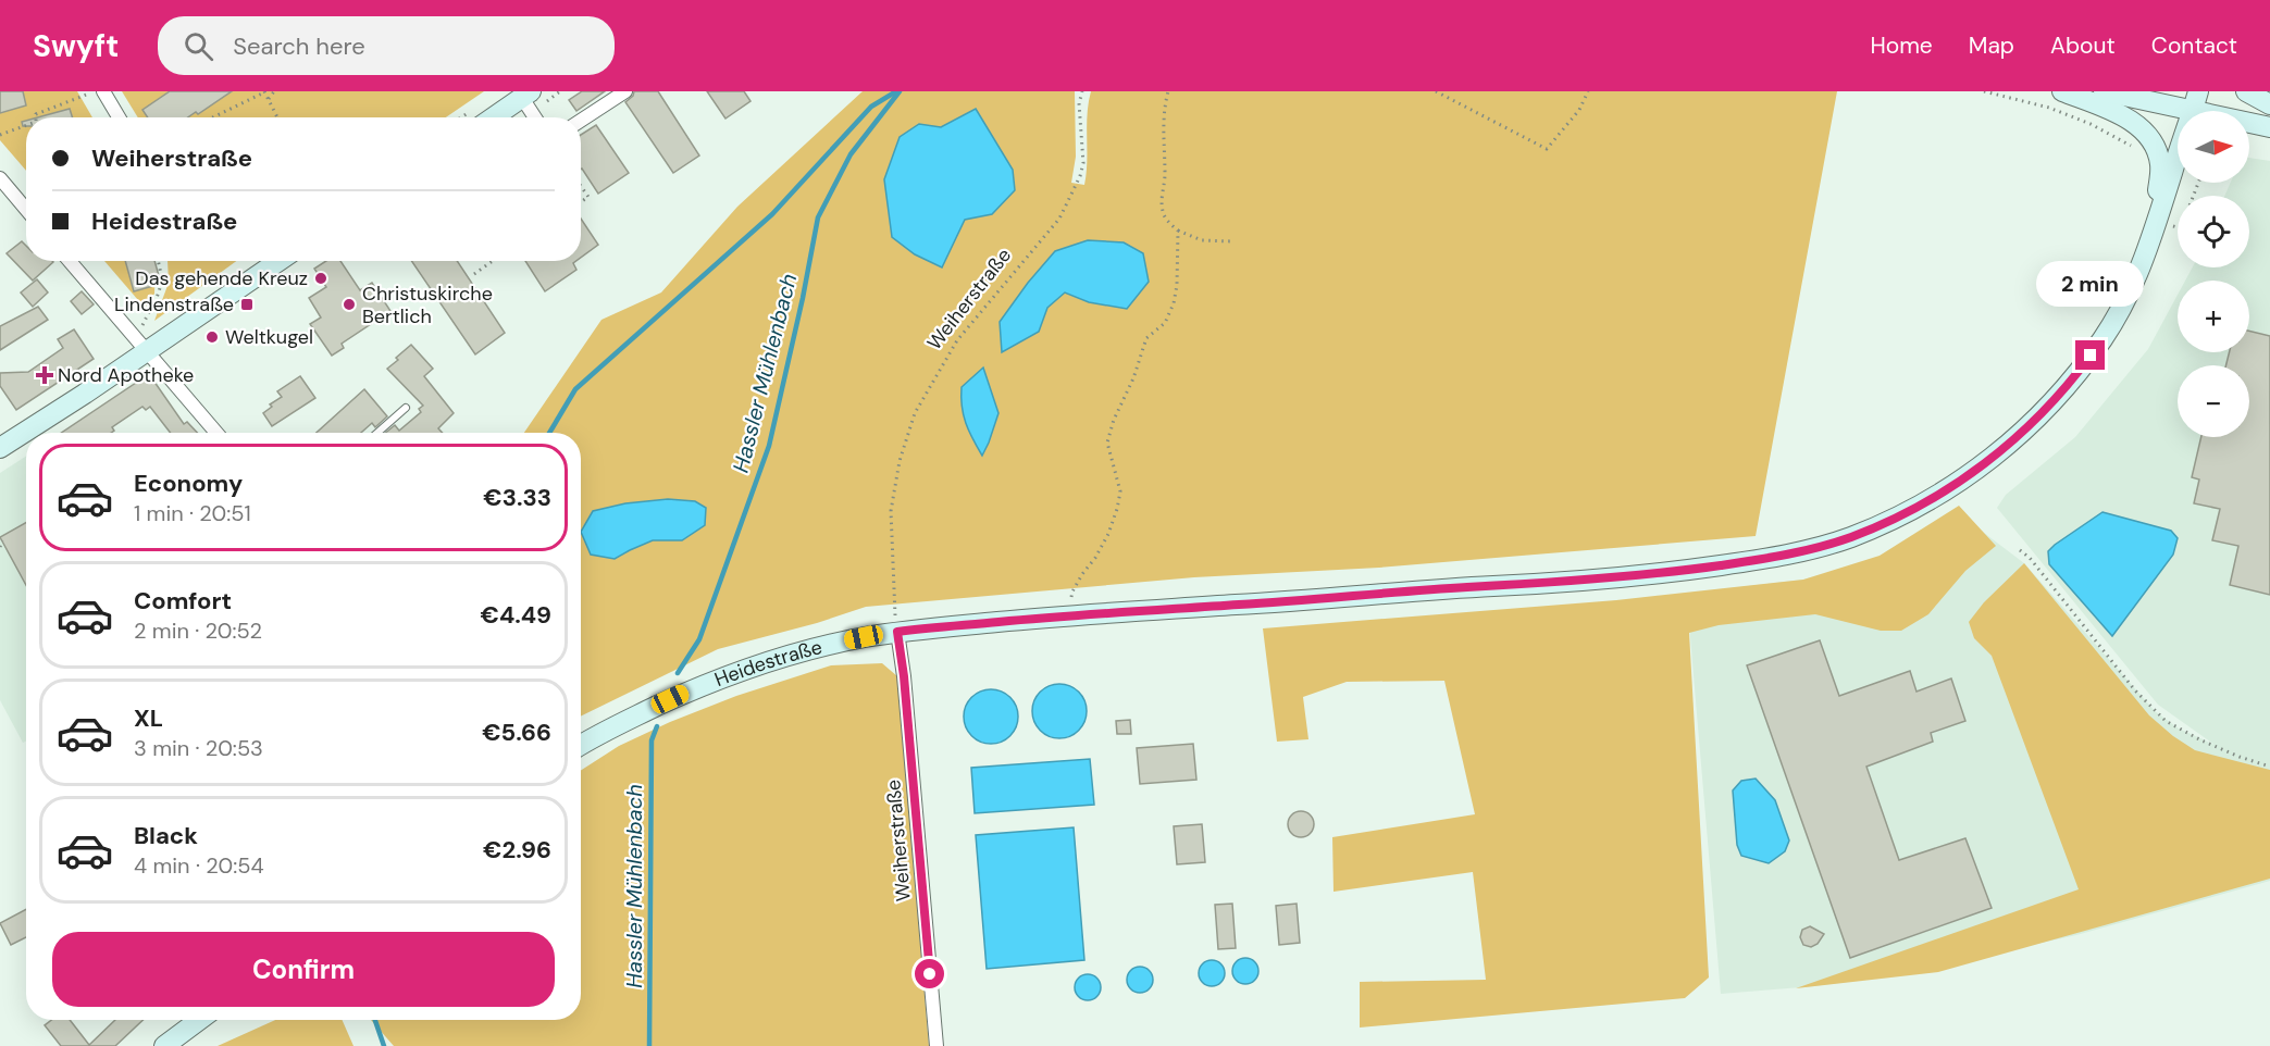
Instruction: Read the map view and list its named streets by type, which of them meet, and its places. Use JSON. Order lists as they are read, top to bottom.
{
  "streets": {
    "main road": ["Heidestraße"],
    "street": ["Weiherstraße"]
  },
  "crossings": [
    ["Weiherstraße", "Heidestraße"]
  ],
  "water": ["Hassler Mühlenbach"],
  "places": {
    "other": ["Das gehende Kreuz", "Christuskirche Bertlich", "Weltkugel"],
    "transit": ["Lindenstraße"],
    "health": ["Nord Apotheke"]
  },
  "north": "right",
  "page": {
    "header": "Swyft",
    "search": "Search here",
    "nav": [
      "Home",
      "Map",
      "About",
      "Contact"
    ],
    "map_buttons": ["+", "−"],
    "banner": ["Weiherstraße", "Heidestraße"],
    "bubble": "2 min",
    "list": [
      {
        "name": "Economy",
        "note": "1 min · 20:51",
        "value": "€3.33"
      },
      {
        "name": "Comfort",
        "note": "2 min · 20:52",
        "value": "€4.49"
      },
      {
        "name": "XL",
        "note": "3 min · 20:53",
        "value": "€5.66"
      },
      {
        "name": "Black",
        "note": "4 min · 20:54",
        "value": "€2.96"
      }
    ],
    "buttons": "Confirm"
  }
}
